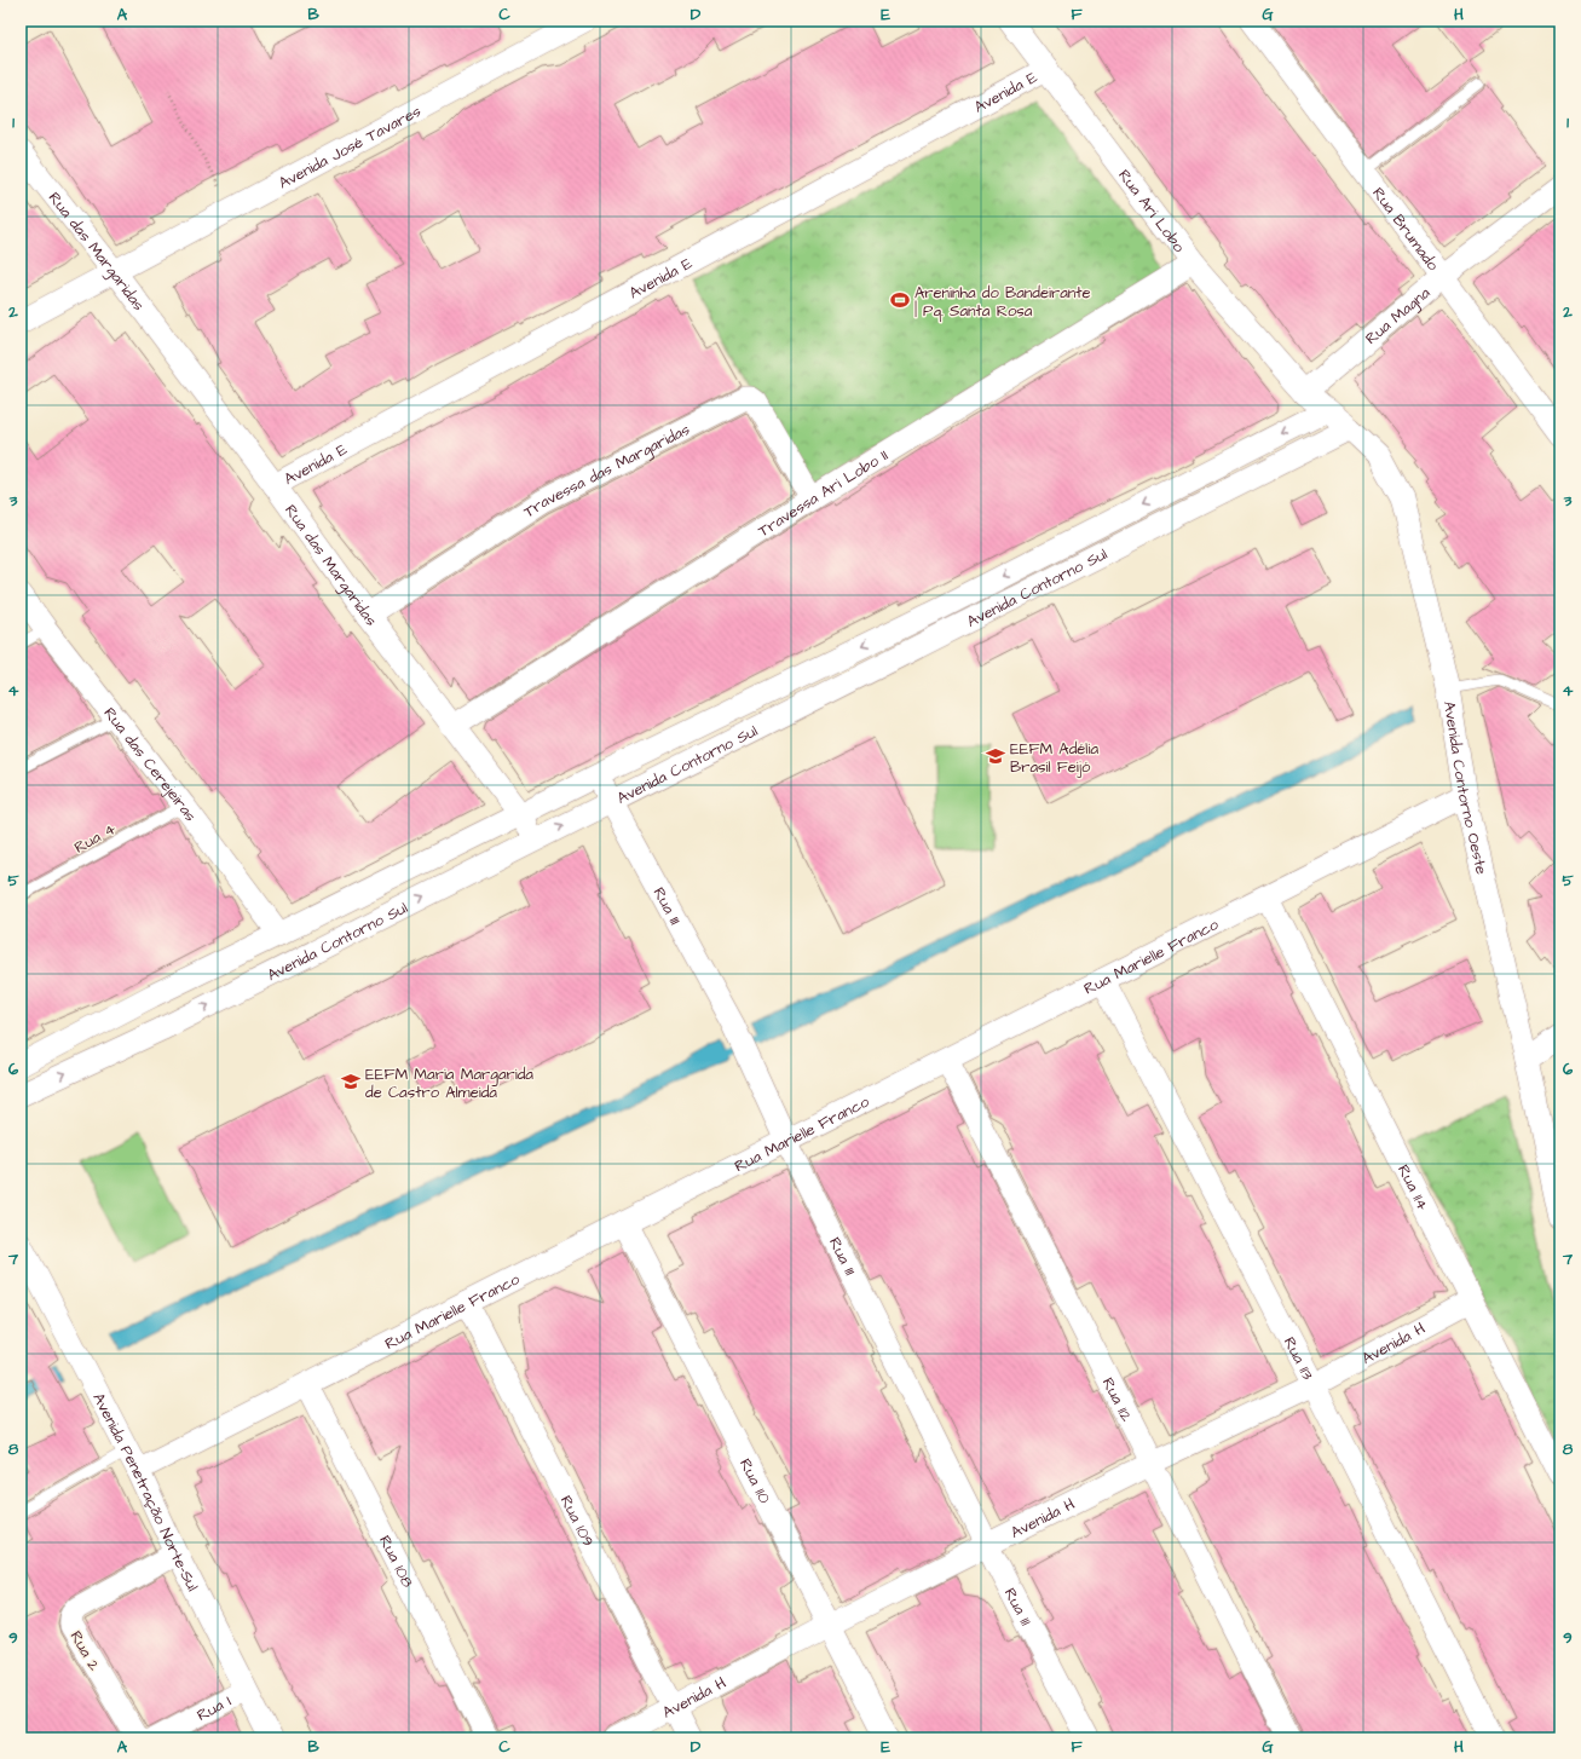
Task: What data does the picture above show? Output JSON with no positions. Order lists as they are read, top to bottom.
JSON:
{
  "streets": {
    "street": [
      "Avenida E",
      "Avenida José Tavares",
      "Rua Ari Lobo",
      "Rua Brumado",
      "Rua das Margaridas",
      "Rua Magna",
      "Travessa das Margaridas",
      "Travessa Ari Lobo II",
      "Avenida Contorno Sul",
      "Rua das Cerejeiras",
      "Avenida Contorno Oeste",
      "Rua 111",
      "Rua Marielle Franco",
      "Rua 114",
      "Avenida H",
      "Rua 113",
      "Rua 112",
      "Rua 110",
      "Avenida Penetração Norte-Sul",
      "Rua 109",
      "Rua 108",
      "Rua 2",
      "Rua I"
    ],
    "lane": ["Rua 4"]
  },
  "crossings": [
    ["Avenida E", "Rua Ari Lobo"],
    ["Avenida E", "Rua das Margaridas"],
    ["Avenida José Tavares", "Rua das Margaridas"],
    ["Rua Ari Lobo", "Rua Magna"],
    ["Rua Ari Lobo", "Travessa Ari Lobo II"],
    ["Rua Ari Lobo", "Avenida Contorno Oeste"],
    ["Rua Brumado", "Rua Magna"],
    ["Rua das Margaridas", "Travessa das Margaridas"],
    ["Rua das Margaridas", "Travessa Ari Lobo II"],
    ["Rua das Margaridas", "Avenida Contorno Sul"],
    ["Rua Magna", "Avenida Contorno Oeste"],
    ["Travessa das Margaridas", "Travessa Ari Lobo II"],
    ["Avenida Contorno Sul", "Rua das Cerejeiras"],
    ["Avenida Contorno Sul", "Avenida Contorno Oeste"],
    ["Avenida Contorno Sul", "Rua 111"],
    ["Rua das Cerejeiras", "Rua 4"],
    ["Avenida Contorno Oeste", "Rua Marielle Franco"],
    ["Rua 111", "Rua Marielle Franco"],
    ["Rua 111", "Avenida H"],
    ["Rua Marielle Franco", "Rua 114"],
    ["Rua Marielle Franco", "Rua 113"],
    ["Rua Marielle Franco", "Rua 112"],
    ["Rua Marielle Franco", "Rua 110"],
    ["Rua Marielle Franco", "Avenida Penetração Norte-Sul"],
    ["Rua Marielle Franco", "Rua 109"],
    ["Rua Marielle Franco", "Rua 108"],
    ["Rua 114", "Avenida H"],
    ["Avenida H", "Rua 113"],
    ["Avenida H", "Rua 112"],
    ["Avenida H", "Rua 110"],
    ["Avenida H", "Rua 109"],
    ["Avenida Penetração Norte-Sul", "Rua 2"],
    ["Avenida Penetração Norte-Sul", "Rua I"]
  ],
  "places": {
    "sports": ["Areninha do Bandeirante | Pq. Santa Rosa"],
    "school or university": ["EEFM Adélia Brasil Feijó", "EEFM Maria Margarida de Castro Almeida"]
  },
  "grid": {
    "columns": [
      "A",
      "B",
      "C",
      "D",
      "E",
      "F",
      "G",
      "H"
    ],
    "rows": [
      "1",
      "2",
      "3",
      "4",
      "5",
      "6",
      "7",
      "8",
      "9"
    ]
  }
}
